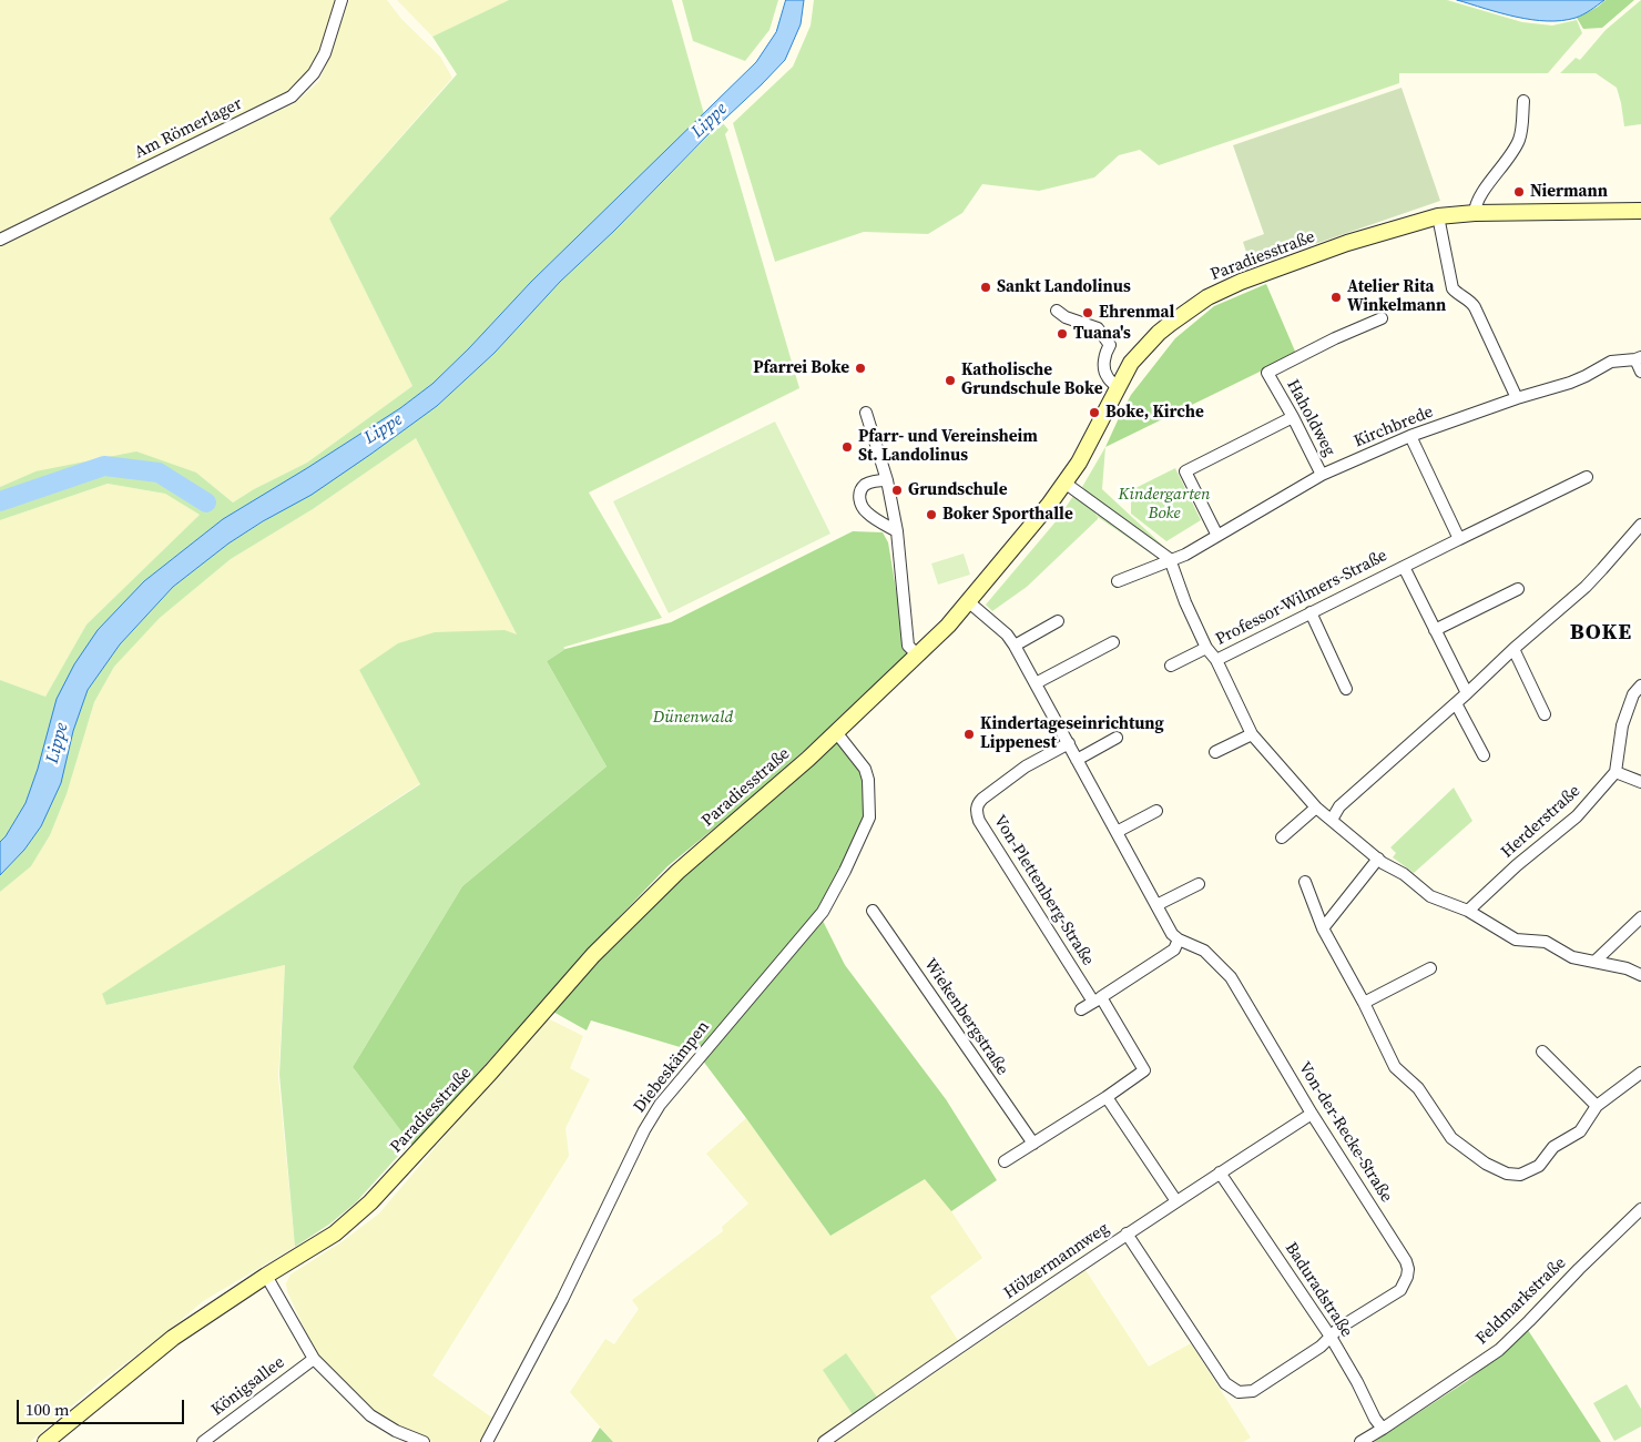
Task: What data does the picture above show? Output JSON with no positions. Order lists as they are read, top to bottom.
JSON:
{
  "streets": {
    "main road": ["Paradiesstraße"],
    "street": [
      "Am Römerlager",
      "Haholdweg",
      "Kirchbrede",
      "Professor-Wilmers-Straße",
      "Herderstraße",
      "Von-Plettenberg-Straße",
      "Wiekenbergstraße",
      "Diebeskämpen",
      "Von-der-Recke-Straße",
      "Hölzermannweg",
      "Baduradstraße",
      "Feldmarkstraße",
      "Königsallee"
    ]
  },
  "crossings": [
    ["Paradiesstraße", "Diebeskämpen"],
    ["Haholdweg", "Kirchbrede"],
    ["Von-der-Recke-Straße", "Hölzermannweg"],
    ["Von-der-Recke-Straße", "Baduradstraße"],
    ["Hölzermannweg", "Baduradstraße"],
    ["Baduradstraße", "Feldmarkstraße"]
  ],
  "districts": ["BOKE"],
  "water": ["Lippe"],
  "parks": ["Kindergarten Boke", "Dünenwald"],
  "places": [
    "Niermann",
    "Sankt Landolinus",
    "Atelier Rita Winkelmann",
    "Ehrenmal",
    "Tuana's",
    "Pfarrei Boke",
    "Katholische Grundschule Boke",
    "Boke, Kirche",
    "Pfarr- und Vereinsheim St. Landolinus",
    "Grundschule",
    "Boker Sporthalle",
    "Kindertageseinrichtung Lippenest"
  ],
  "scale_bar": "100 m"
}
